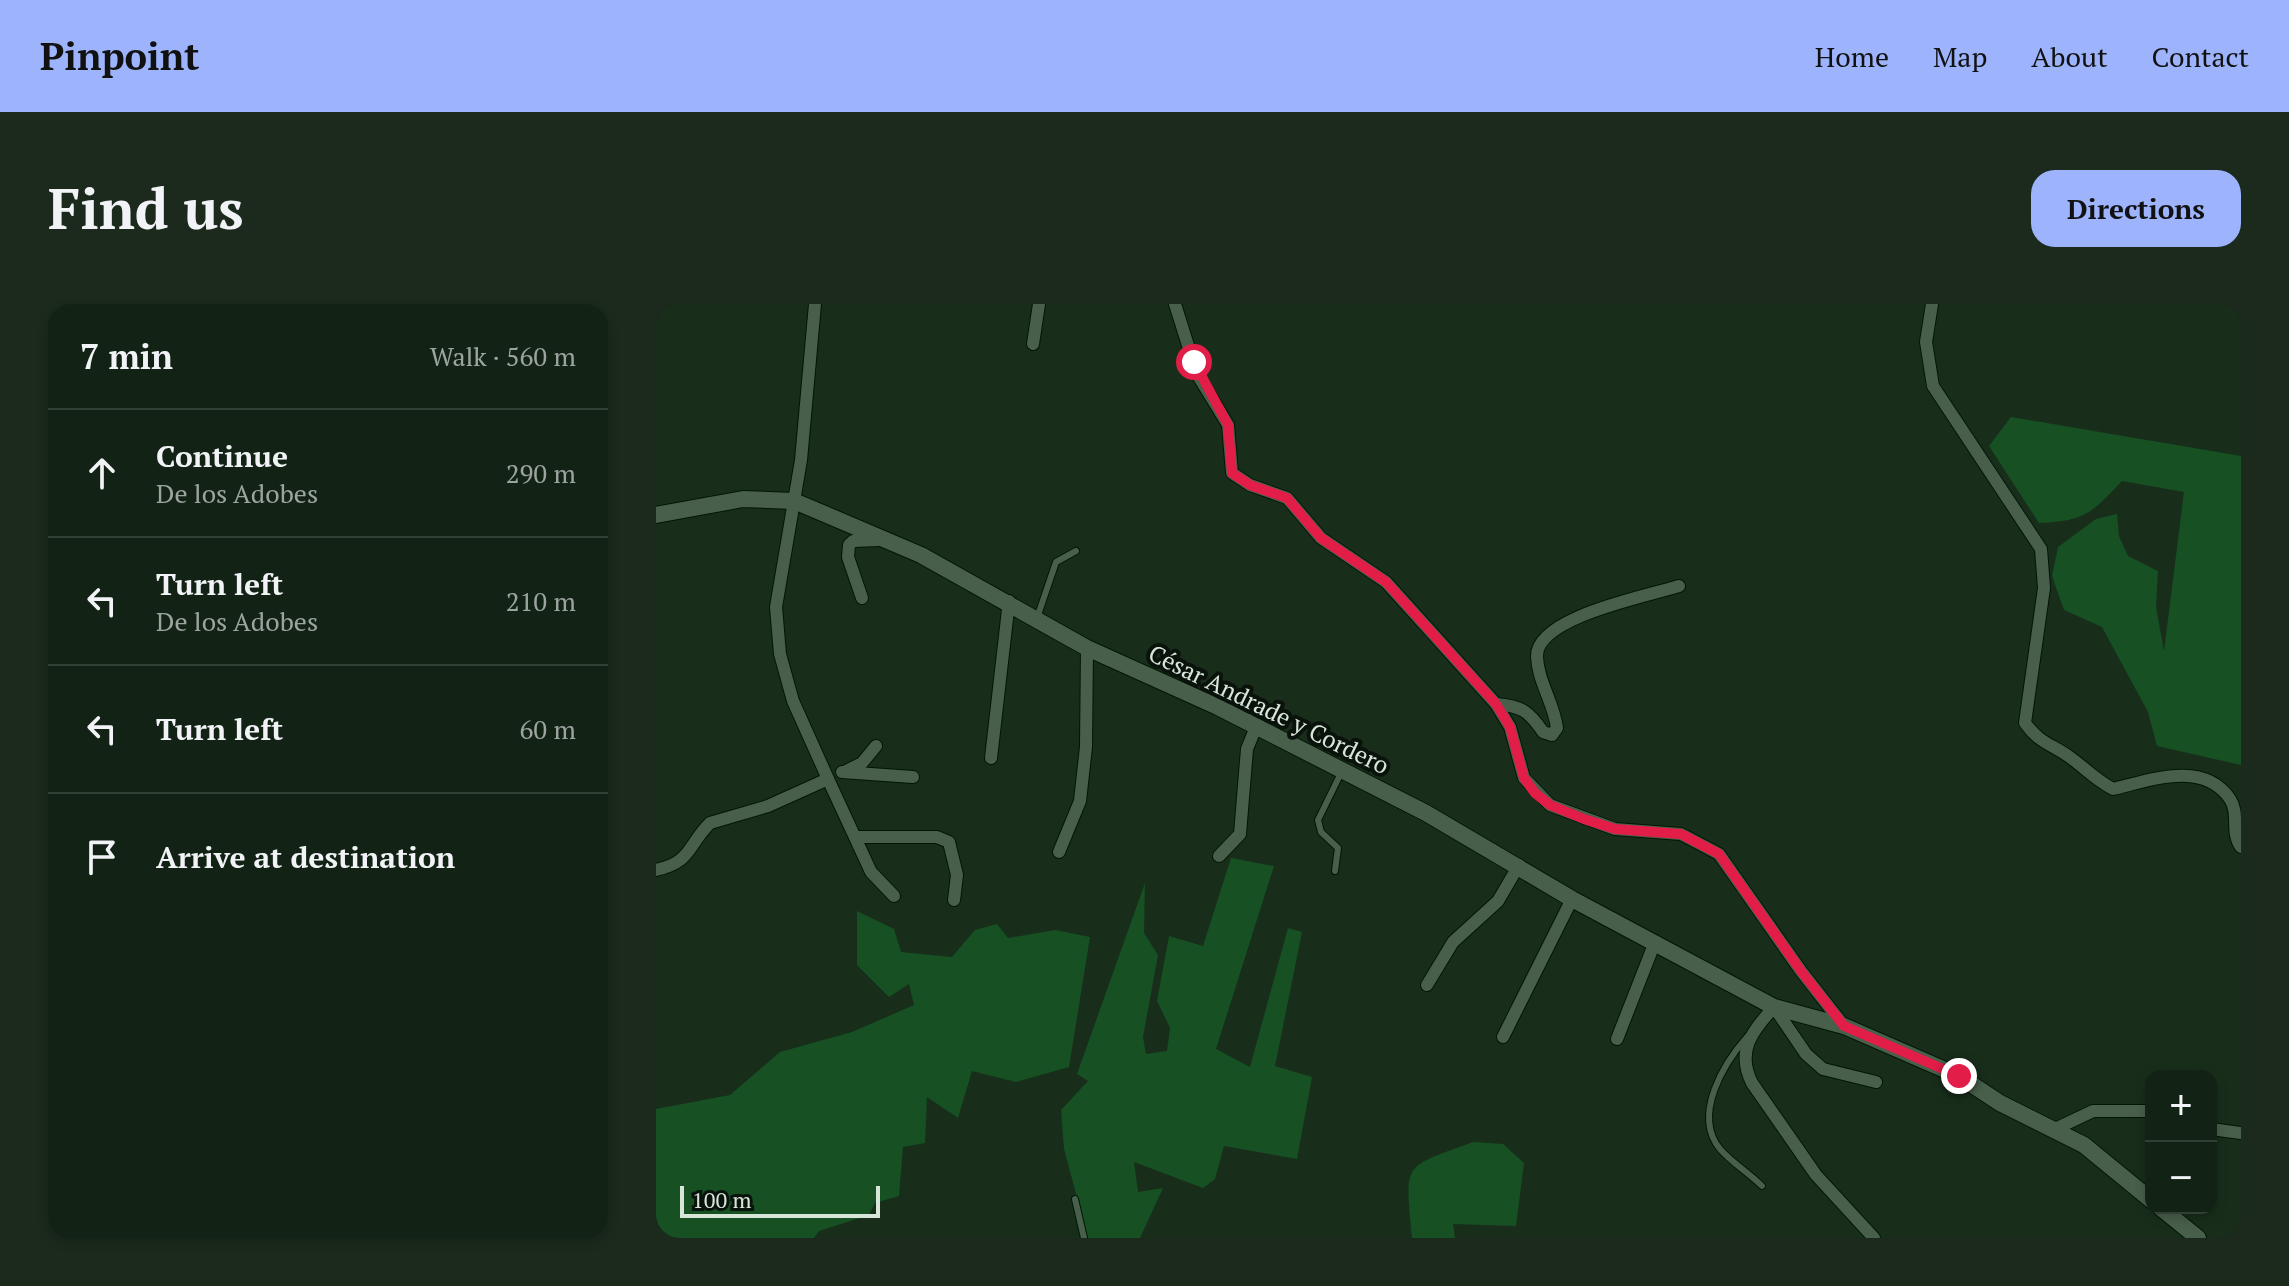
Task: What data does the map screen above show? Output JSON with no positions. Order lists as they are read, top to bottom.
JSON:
{
  "streets": {
    "street": ["César Andrade y Cordero"]
  },
  "scale_bar": "100 m",
  "page": {
    "header": "Pinpoint",
    "nav": [
      "Home",
      "Map",
      "About",
      "Contact"
    ],
    "buttons": "Directions",
    "title": "Find us",
    "heading": ["7 min", "Walk · 560 m"],
    "list": [
      ["Continue", "De los Adobes", "290 m"],
      ["Turn left", "De los Adobes", "210 m"],
      ["Turn left", "60 m"],
      "Arrive at destination"
    ],
    "map_buttons": ["+", "−"],
    "scale": "100 m"
  }
}
